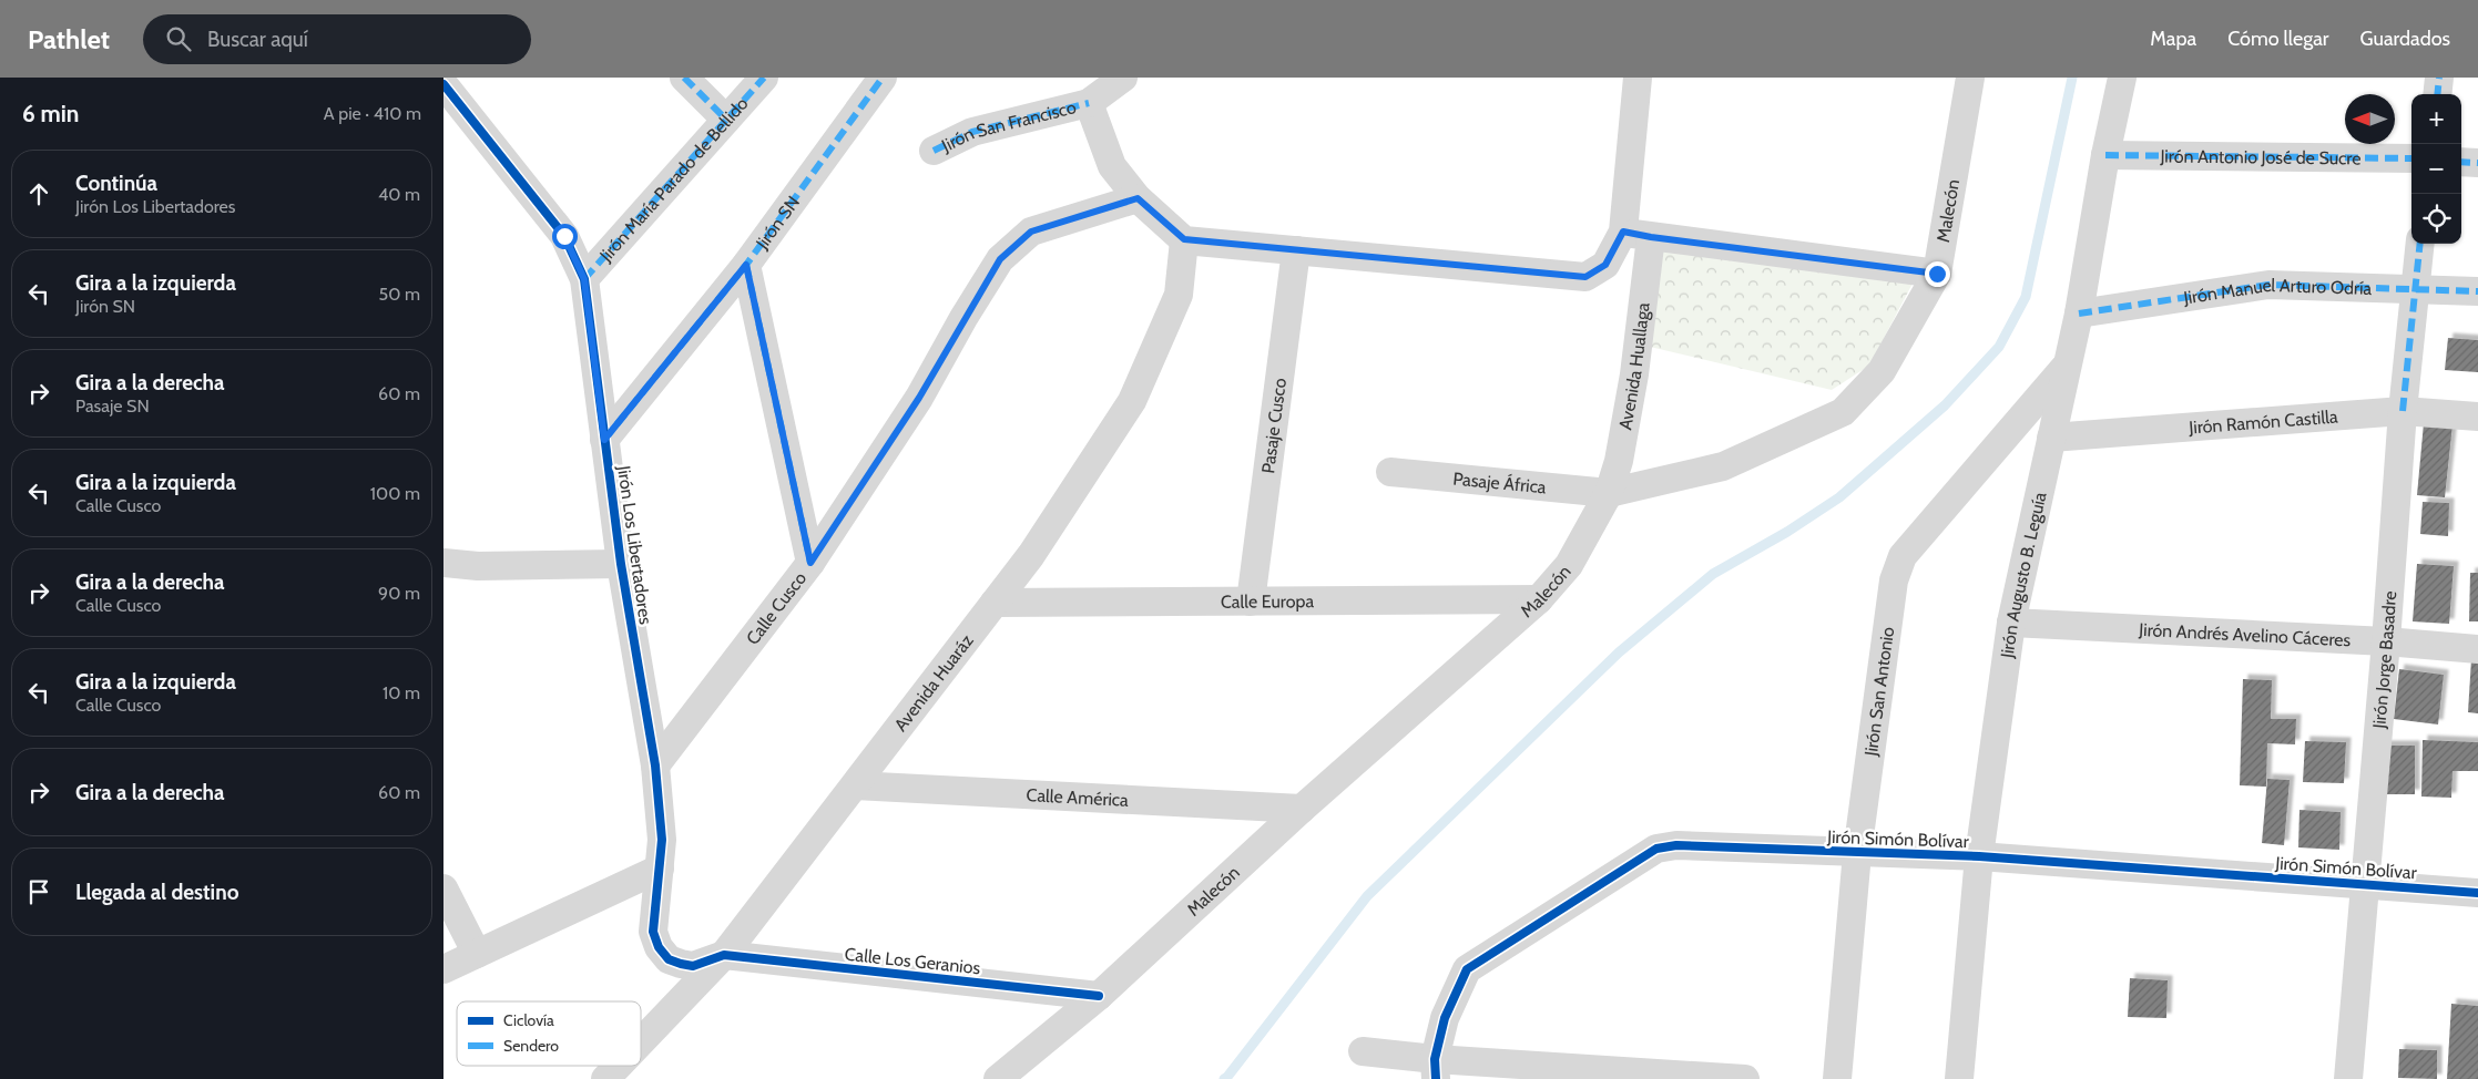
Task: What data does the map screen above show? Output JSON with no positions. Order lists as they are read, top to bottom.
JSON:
{
  "streets": {
    "street": [
      "Jirón San Francisco",
      "Jirón Antonio José de Sucre",
      "Jirón María Parado de Bellido",
      "Malecón",
      "Jirón SN",
      "Jirón Manuel Arturo Odría",
      "Avenida Huallaga",
      "Jirón Ramón Castilla",
      "Pasaje Cusco",
      "Pasaje África",
      "Jirón Los Libertadores",
      "Jirón Augusto B. Leguía",
      "Calle Europa",
      "Calle Cusco",
      "Jirón Andrés Avelino Cáceres",
      "Jirón Jorge Basadre",
      "Avenida Huaráz",
      "Jirón San Antonio",
      "Calle América",
      "Jirón Simón Bolívar",
      "Calle Los Geranios"
    ]
  },
  "crossings": [
    ["Jirón San Francisco", "Calle Cusco"],
    ["Jirón Antonio José de Sucre", "Jirón Augusto B. Leguía"],
    ["Jirón María Parado de Bellido", "Jirón Los Libertadores"],
    ["Malecón", "Avenida Huallaga"],
    ["Malecón", "Pasaje África"],
    ["Malecón", "Calle Europa"],
    ["Malecón", "Calle América"],
    ["Malecón", "Calle Los Geranios"],
    ["Jirón SN", "Jirón Los Libertadores"],
    ["Jirón Manuel Arturo Odría", "Jirón Augusto B. Leguía"],
    ["Jirón Manuel Arturo Odría", "Jirón Jorge Basadre"],
    ["Avenida Huallaga", "Pasaje África"],
    ["Jirón Ramón Castilla", "Jirón Augusto B. Leguía"],
    ["Jirón Ramón Castilla", "Jirón Jorge Basadre"],
    ["Pasaje Cusco", "Calle Europa"],
    ["Jirón Los Libertadores", "Calle Cusco"],
    ["Jirón Los Libertadores", "Avenida Huaráz"],
    ["Jirón Los Libertadores", "Calle Los Geranios"],
    ["Jirón Augusto B. Leguía", "Jirón Andrés Avelino Cáceres"],
    ["Jirón Augusto B. Leguía", "Jirón San Antonio"],
    ["Jirón Augusto B. Leguía", "Jirón Simón Bolívar"],
    ["Calle Europa", "Avenida Huaráz"],
    ["Jirón Andrés Avelino Cáceres", "Jirón Jorge Basadre"],
    ["Jirón Jorge Basadre", "Jirón Simón Bolívar"],
    ["Avenida Huaráz", "Calle América"],
    ["Avenida Huaráz", "Calle Los Geranios"],
    ["Jirón San Antonio", "Jirón Simón Bolívar"]
  ],
  "legend": ["Ciclovía", "Sendero"],
  "north": "left",
  "page": {
    "header": "Pathlet",
    "search": "Buscar aquí",
    "nav": ["Mapa", "Cómo llegar", "Guardados"],
    "heading": ["6 min", "A pie · 410 m"],
    "map_buttons": ["+", "−"],
    "list": [
      ["Continúa", "Jirón Los Libertadores", "40 m"],
      ["Gira a la izquierda", "Jirón SN", "50 m"],
      ["Gira a la derecha", "Pasaje SN", "60 m"],
      ["Gira a la izquierda", "Calle Cusco", "100 m"],
      ["Gira a la derecha", "Calle Cusco", "90 m"],
      ["Gira a la izquierda", "Calle Cusco", "10 m"],
      ["Gira a la derecha", "60 m"],
      "Llegada al destino"
    ]
  }
}
